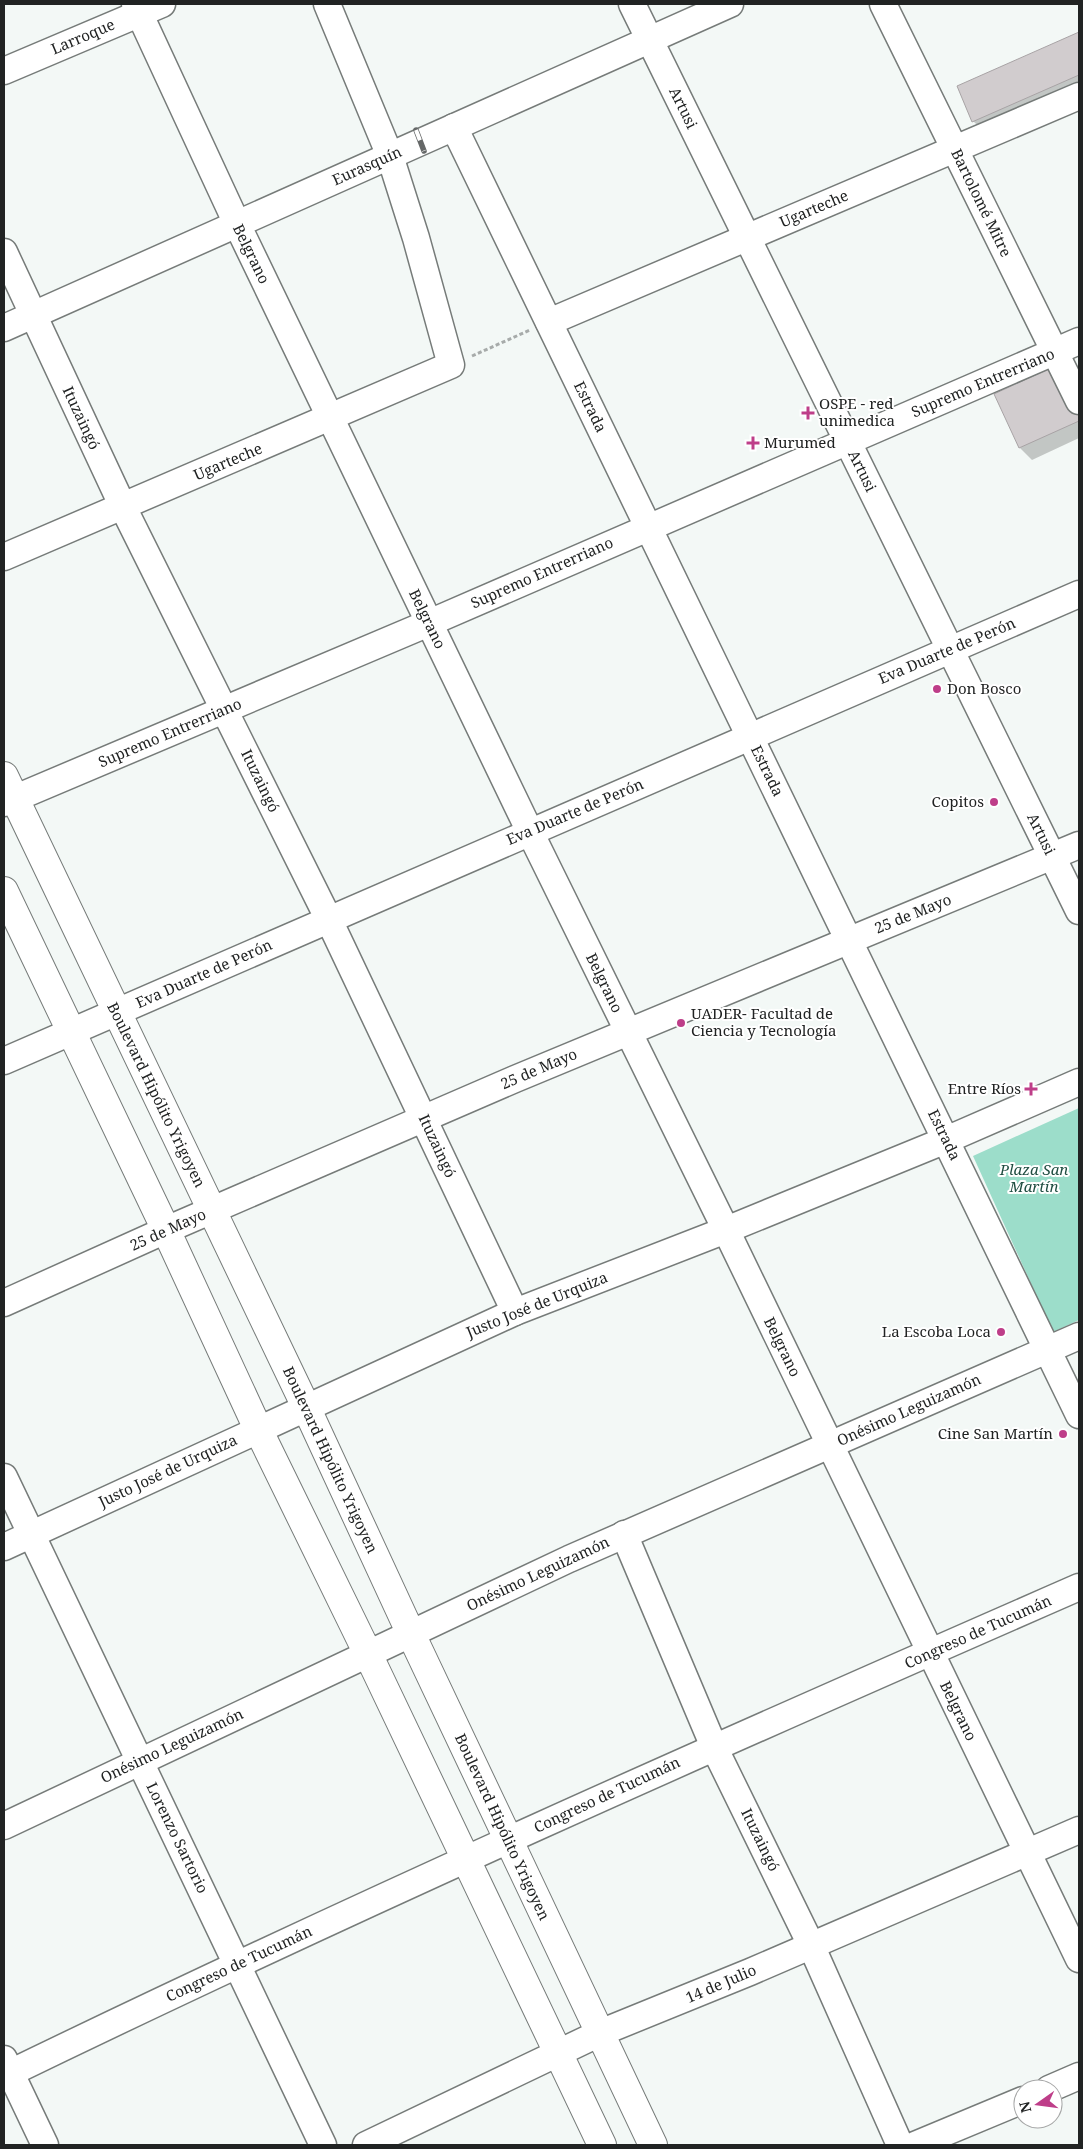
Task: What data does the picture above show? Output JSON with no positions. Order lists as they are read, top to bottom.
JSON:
{
  "streets": {
    "main road": ["Boulevard Hipólito Yrigoyen"],
    "street": [
      "Larroque",
      "Artusi",
      "Eurasquín",
      "Bartolomé Mitre",
      "Ugarteche",
      "Belgrano",
      "Supremo Entrerriano",
      "Estrada",
      "Ituzaingó",
      "Eva Duarte de Perón",
      "25 de Mayo",
      "Justo José de Urquiza",
      "Onésimo Leguizamón",
      "Congreso de Tucumán",
      "Lorenzo Sartorio",
      "14 de Julio"
    ]
  },
  "crossings": [
    ["Larroque", "Belgrano"],
    ["Artusi", "Eurasquín"],
    ["Artusi", "Ugarteche"],
    ["Artusi", "Supremo Entrerriano"],
    ["Artusi", "Eva Duarte de Perón"],
    ["Artusi", "25 de Mayo"],
    ["Eurasquín", "Belgrano"],
    ["Eurasquín", "Estrada"],
    ["Eurasquín", "Ituzaingó"],
    ["Bartolomé Mitre", "Ugarteche"],
    ["Bartolomé Mitre", "Supremo Entrerriano"],
    ["Ugarteche", "Belgrano"],
    ["Ugarteche", "Estrada"],
    ["Ugarteche", "Ituzaingó"],
    ["Belgrano", "Supremo Entrerriano"],
    ["Belgrano", "Eva Duarte de Perón"],
    ["Belgrano", "25 de Mayo"],
    ["Belgrano", "Justo José de Urquiza"],
    ["Belgrano", "Onésimo Leguizamón"],
    ["Belgrano", "Congreso de Tucumán"],
    ["Belgrano", "14 de Julio"],
    ["Supremo Entrerriano", "Estrada"],
    ["Supremo Entrerriano", "Ituzaingó"],
    ["Supremo Entrerriano", "Boulevard Hipólito Yrigoyen"],
    ["Estrada", "Eva Duarte de Perón"],
    ["Estrada", "25 de Mayo"],
    ["Estrada", "Justo José de Urquiza"],
    ["Estrada", "Onésimo Leguizamón"],
    ["Ituzaingó", "Eva Duarte de Perón"],
    ["Ituzaingó", "25 de Mayo"],
    ["Ituzaingó", "Justo José de Urquiza"],
    ["Ituzaingó", "Onésimo Leguizamón"],
    ["Ituzaingó", "Congreso de Tucumán"],
    ["Ituzaingó", "14 de Julio"],
    ["Eva Duarte de Perón", "Boulevard Hipólito Yrigoyen"],
    ["25 de Mayo", "Boulevard Hipólito Yrigoyen"],
    ["Boulevard Hipólito Yrigoyen", "Justo José de Urquiza"],
    ["Boulevard Hipólito Yrigoyen", "Onésimo Leguizamón"],
    ["Boulevard Hipólito Yrigoyen", "Congreso de Tucumán"],
    ["Boulevard Hipólito Yrigoyen", "14 de Julio"],
    ["Justo José de Urquiza", "Lorenzo Sartorio"],
    ["Onésimo Leguizamón", "Lorenzo Sartorio"],
    ["Congreso de Tucumán", "Lorenzo Sartorio"]
  ],
  "parks": ["Plaza San Martín"],
  "places": {
    "health": ["OSPE - red unimedica", "Murumed", "Entre Ríos"],
    "other": [
      "Don Bosco",
      "Copitos",
      "UADER- Facultad de Ciencia y Tecnología",
      "La Escoba Loca",
      "Cine San Martín"
    ]
  },
  "north": "left"
}
